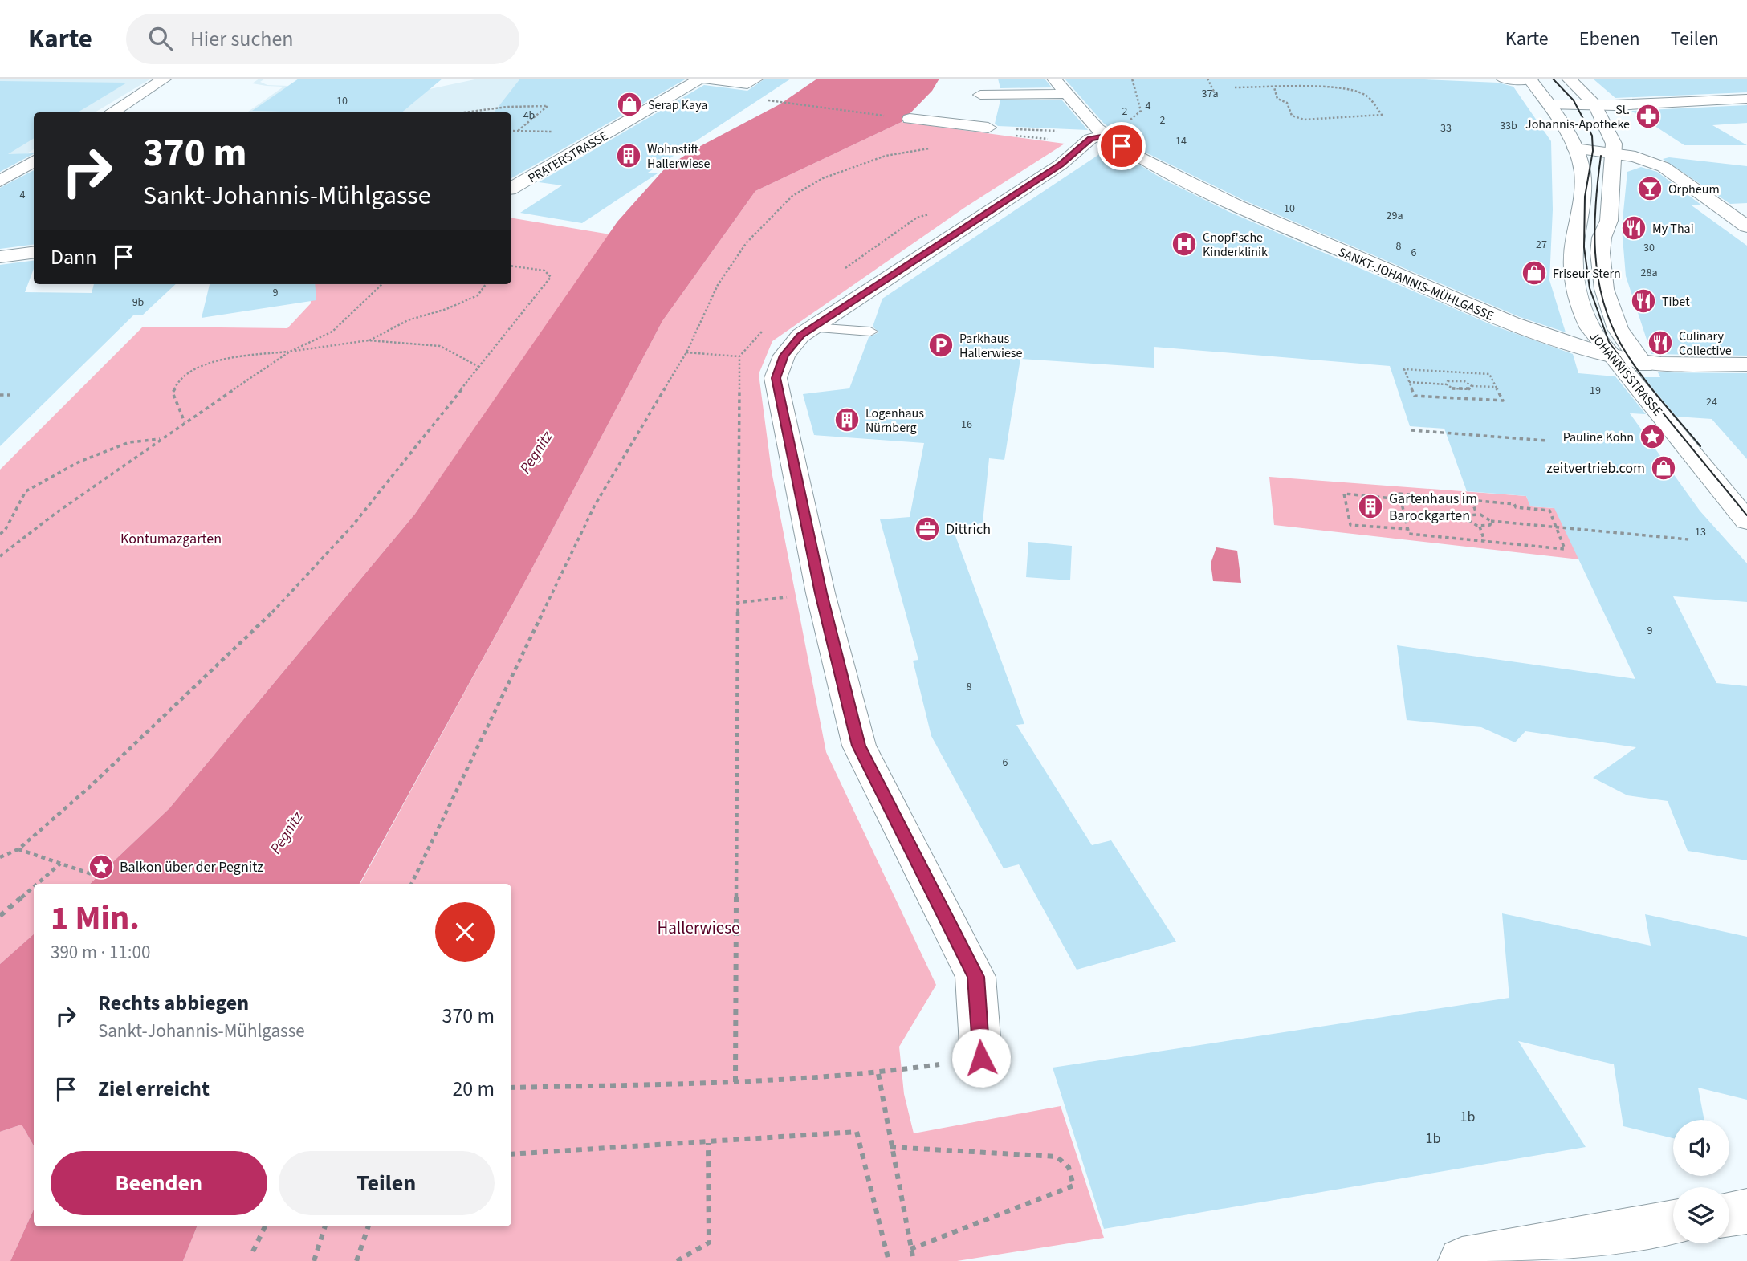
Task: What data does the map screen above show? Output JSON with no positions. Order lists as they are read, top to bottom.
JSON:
{
  "streets": {
    "street": ["PRATERSTRASSE", "SANKT-JOHANNIS-MÜHLGASSE", "JOHANNISSTRASSE"]
  },
  "crossings": [
    ["SANKT-JOHANNIS-MÜHLGASSE", "JOHANNISSTRASSE"]
  ],
  "water": ["Pegnitz"],
  "parks": ["Kontumazgarten", "Hallerwiese"],
  "places": {
    "shop": ["Serap Kaya", "Friseur Stern", "zeitvertrieb.com"],
    "pharmacy": ["St. Johannis-Apotheke"],
    "building": ["Wohnstift Hallerwiese", "Logenhaus Nürnberg", "Gartenhaus im Barockgarten"],
    "bar": ["Orpheum"],
    "restaurant": ["My Thai", "Tibet", "Culinary Collective"],
    "hospital": ["Cnopf'sche Kinderklinik"],
    "parking": ["Parkhaus Hallerwiese"],
    "place": ["Pauline Kohn", "Balkon über der Pegnitz"],
    "office": ["Dittrich"]
  },
  "house_numbers": [
    "37a",
    "10",
    "4",
    "2",
    "4b",
    "2",
    "33b",
    "33",
    "14",
    "4",
    "10",
    "29a",
    "27",
    "8",
    "30",
    "6",
    "28a",
    "9",
    "9b",
    "19",
    "24",
    "16",
    "13",
    "9",
    "8",
    "6",
    "1b",
    "1b"
  ],
  "page": {
    "header": "Karte",
    "search": "Hier suchen",
    "nav": ["Karte", "Ebenen", "Teilen"],
    "turn": ["370 m", "Sankt-Johannis-Mühlgasse"],
    "then": "Dann",
    "heading": ["1 Min.", "390 m · 11:00"],
    "list": [
      {
        "name": "Rechts abbiegen",
        "note": "Sankt-Johannis-Mühlgasse",
        "value": "370 m"
      },
      {
        "name": "Ziel erreicht",
        "value": "20 m"
      }
    ],
    "buttons": ["Beenden", "Teilen"]
  }
}
